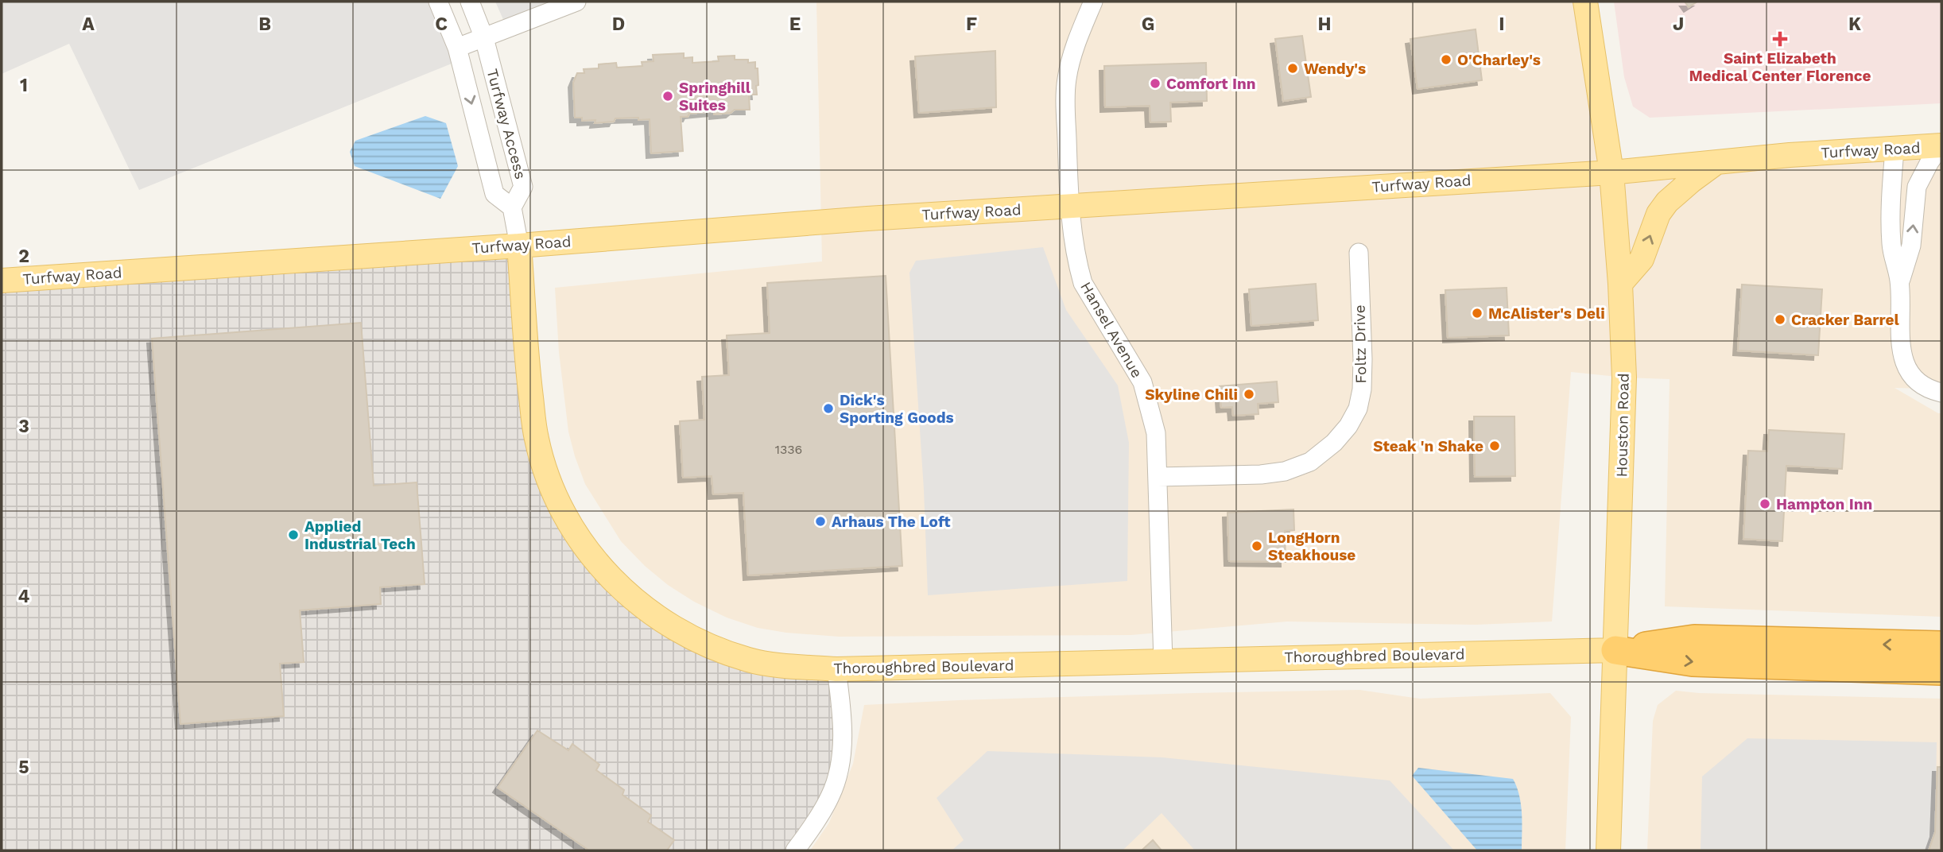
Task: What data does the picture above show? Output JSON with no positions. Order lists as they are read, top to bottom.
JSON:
{
  "streets": {
    "main road": ["Turfway Road", "Houston Road", "Thoroughbred Boulevard"],
    "street": ["Turfway Access", "Hansel Avenue", "Foltz Drive"]
  },
  "crossings": [
    ["Turfway Road", "Hansel Avenue"],
    ["Turfway Road", "Houston Road"],
    ["Turfway Road", "Thoroughbred Boulevard"],
    ["Hansel Avenue", "Foltz Drive"],
    ["Hansel Avenue", "Thoroughbred Boulevard"],
    ["Houston Road", "Thoroughbred Boulevard"]
  ],
  "places": {
    "health": ["Saint Elizabeth Medical Center Florence"],
    "other": [
      "O'Charley's",
      "Wendy's",
      "Comfort Inn",
      "Springhill Suites",
      "McAlister's Deli",
      "Cracker Barrel",
      "Skyline Chili",
      "Dick's Sporting Goods",
      "Steak 'n Shake",
      "Hampton Inn",
      "Arhaus The Loft",
      "Applied Industrial Tech",
      "LongHorn Steakhouse"
    ]
  },
  "house_numbers": ["1336"],
  "grid": {
    "columns": [
      "A",
      "B",
      "C",
      "D",
      "E",
      "F",
      "G",
      "H",
      "I",
      "J",
      "K"
    ],
    "rows": [
      "1",
      "2",
      "3",
      "4",
      "5"
    ]
  }
}
